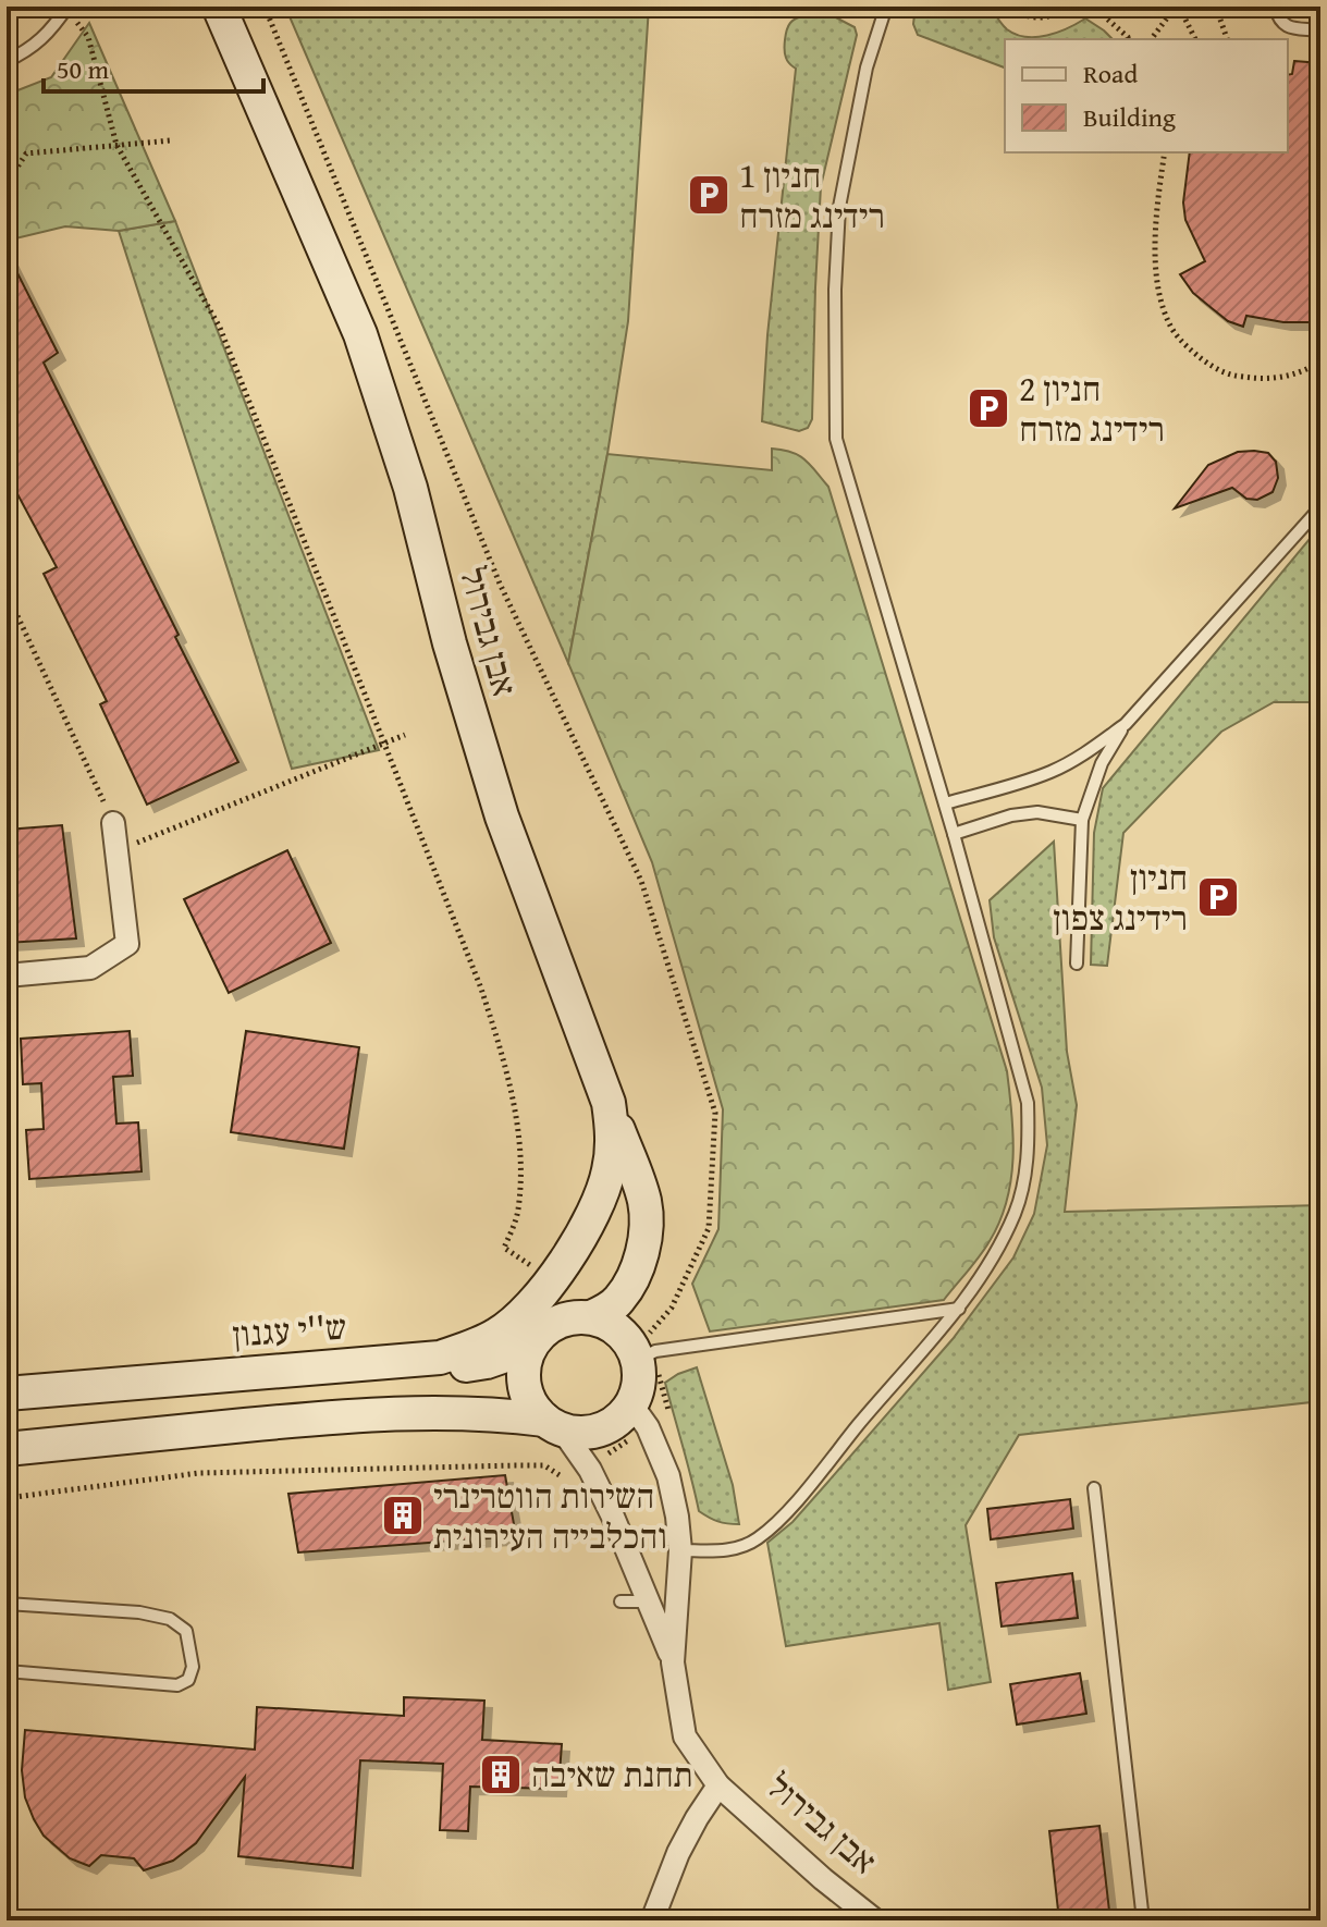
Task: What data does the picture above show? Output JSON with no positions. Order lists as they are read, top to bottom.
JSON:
{
  "streets": {
    "main road": ["אבן גבירול", "ש''י עגנון"]
  },
  "crossings": [
    ["אבן גבירול", "ש''י עגנון"]
  ],
  "places": {
    "parking": ["1 חניון רידינג מזרח", "2 חניון רידינג מזרח", "חניון רידינג צפון"],
    "building": ["השירות הווטרינרי והכלבייה העירונית", "תחנת שאיבה"]
  },
  "legend": ["Road", "Building"],
  "scale_bar": "50 m"
}
